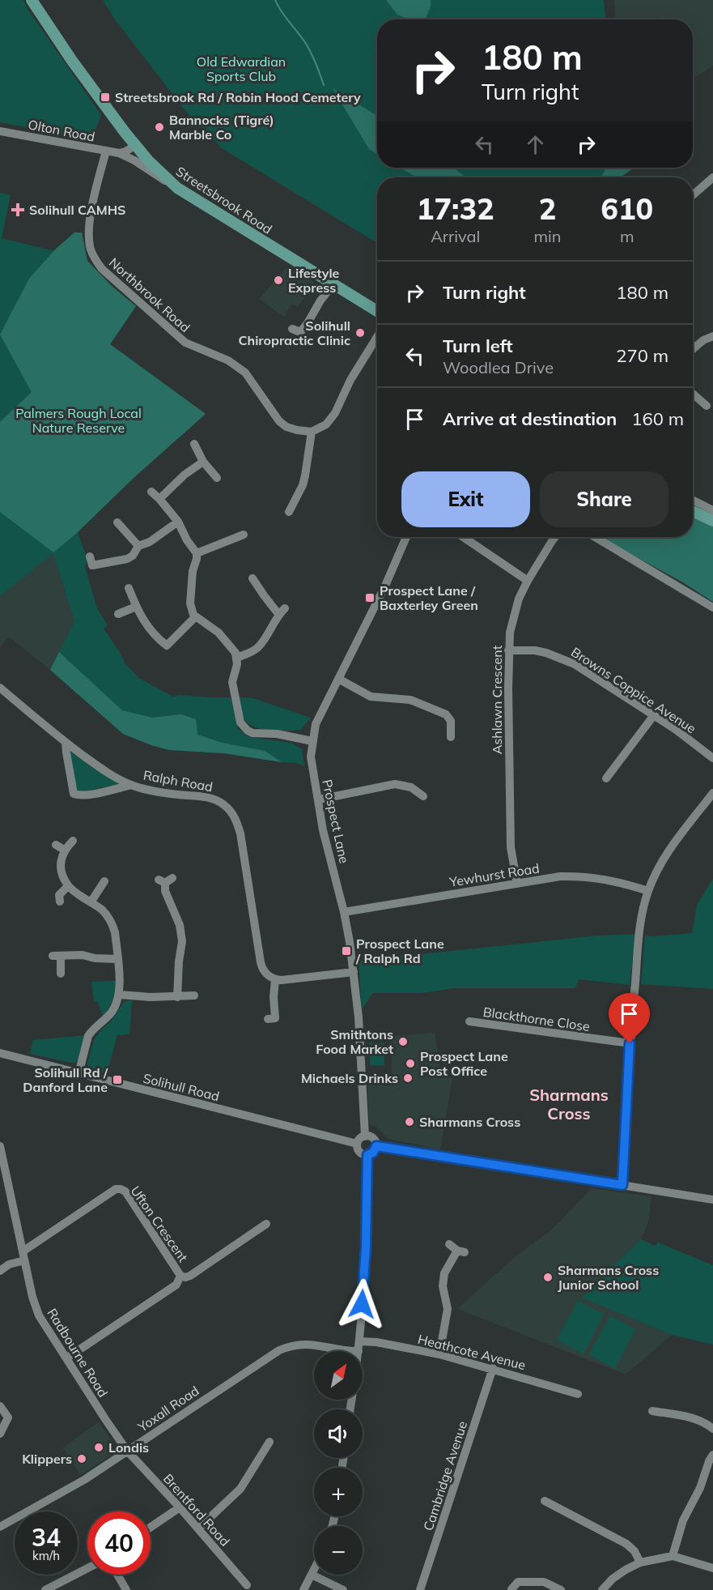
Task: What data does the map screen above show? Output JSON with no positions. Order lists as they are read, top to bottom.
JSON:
{
  "streets": {
    "main road": ["Streetsbrook Road"],
    "street": [
      "Olton Road",
      "Northbrook Road",
      "Browns Coppice Avenue",
      "Ashlawn Crescent",
      "Ralph Road",
      "Prospect Lane",
      "Yewhurst Road",
      "Blackthorne Close",
      "Solihull Road",
      "Ufton Crescent",
      "Heathcote Avenue",
      "Radbourne Road",
      "Yoxall Road",
      "Cambridge Avenue",
      "Brentford Road"
    ]
  },
  "crossings": [
    ["Olton Road", "Streetsbrook Road"],
    ["Olton Road", "Northbrook Road"],
    ["Browns Coppice Avenue", "Ashlawn Crescent"],
    ["Ashlawn Crescent", "Yewhurst Road"],
    ["Prospect Lane", "Yewhurst Road"],
    ["Prospect Lane", "Solihull Road"],
    ["Ufton Crescent", "Radbourne Road"],
    ["Heathcote Avenue", "Cambridge Avenue"],
    ["Radbourne Road", "Yoxall Road"],
    ["Radbourne Road", "Brentford Road"],
    ["Yoxall Road", "Brentford Road"]
  ],
  "districts": ["Sharmans Cross"],
  "parks": ["Old Edwardian Sports Club", "Palmers Rough Local Nature Reserve"],
  "places": {
    "transit": [
      "Streetsbrook Rd / Robin Hood Cemetery",
      "Prospect Lane / Baxterley Green",
      "Prospect Lane / Ralph Rd",
      "Solihull Rd / Danford Lane"
    ],
    "other": [
      "Bannocks (Tigré) Marble Co",
      "Lifestyle Express",
      "Solihull Chiropractic Clinic",
      "Smithtons Food Market",
      "Prospect Lane Post Office",
      "Michaels Drinks",
      "Sharmans Cross",
      "Sharmans Cross Junior School",
      "Londis",
      "Klippers"
    ],
    "health": ["Solihull CAMHS"]
  },
  "north": "top right",
  "page": {
    "turn": ["180 m", "Turn right"],
    "eta": [
      "17:32",
      "Arrival",
      "2",
      "min",
      "610",
      "m"
    ],
    "list": [
      {
        "name": "Turn right",
        "value": "180 m"
      },
      {
        "name": "Turn left",
        "note": "Woodlea Drive",
        "value": "270 m"
      },
      {
        "name": "Arrive at destination",
        "value": "160 m"
      }
    ],
    "buttons": ["Exit", "Share"],
    "map_buttons": ["+", "−"],
    "speed": "34 km/h",
    "limit": "40"
  }
}
